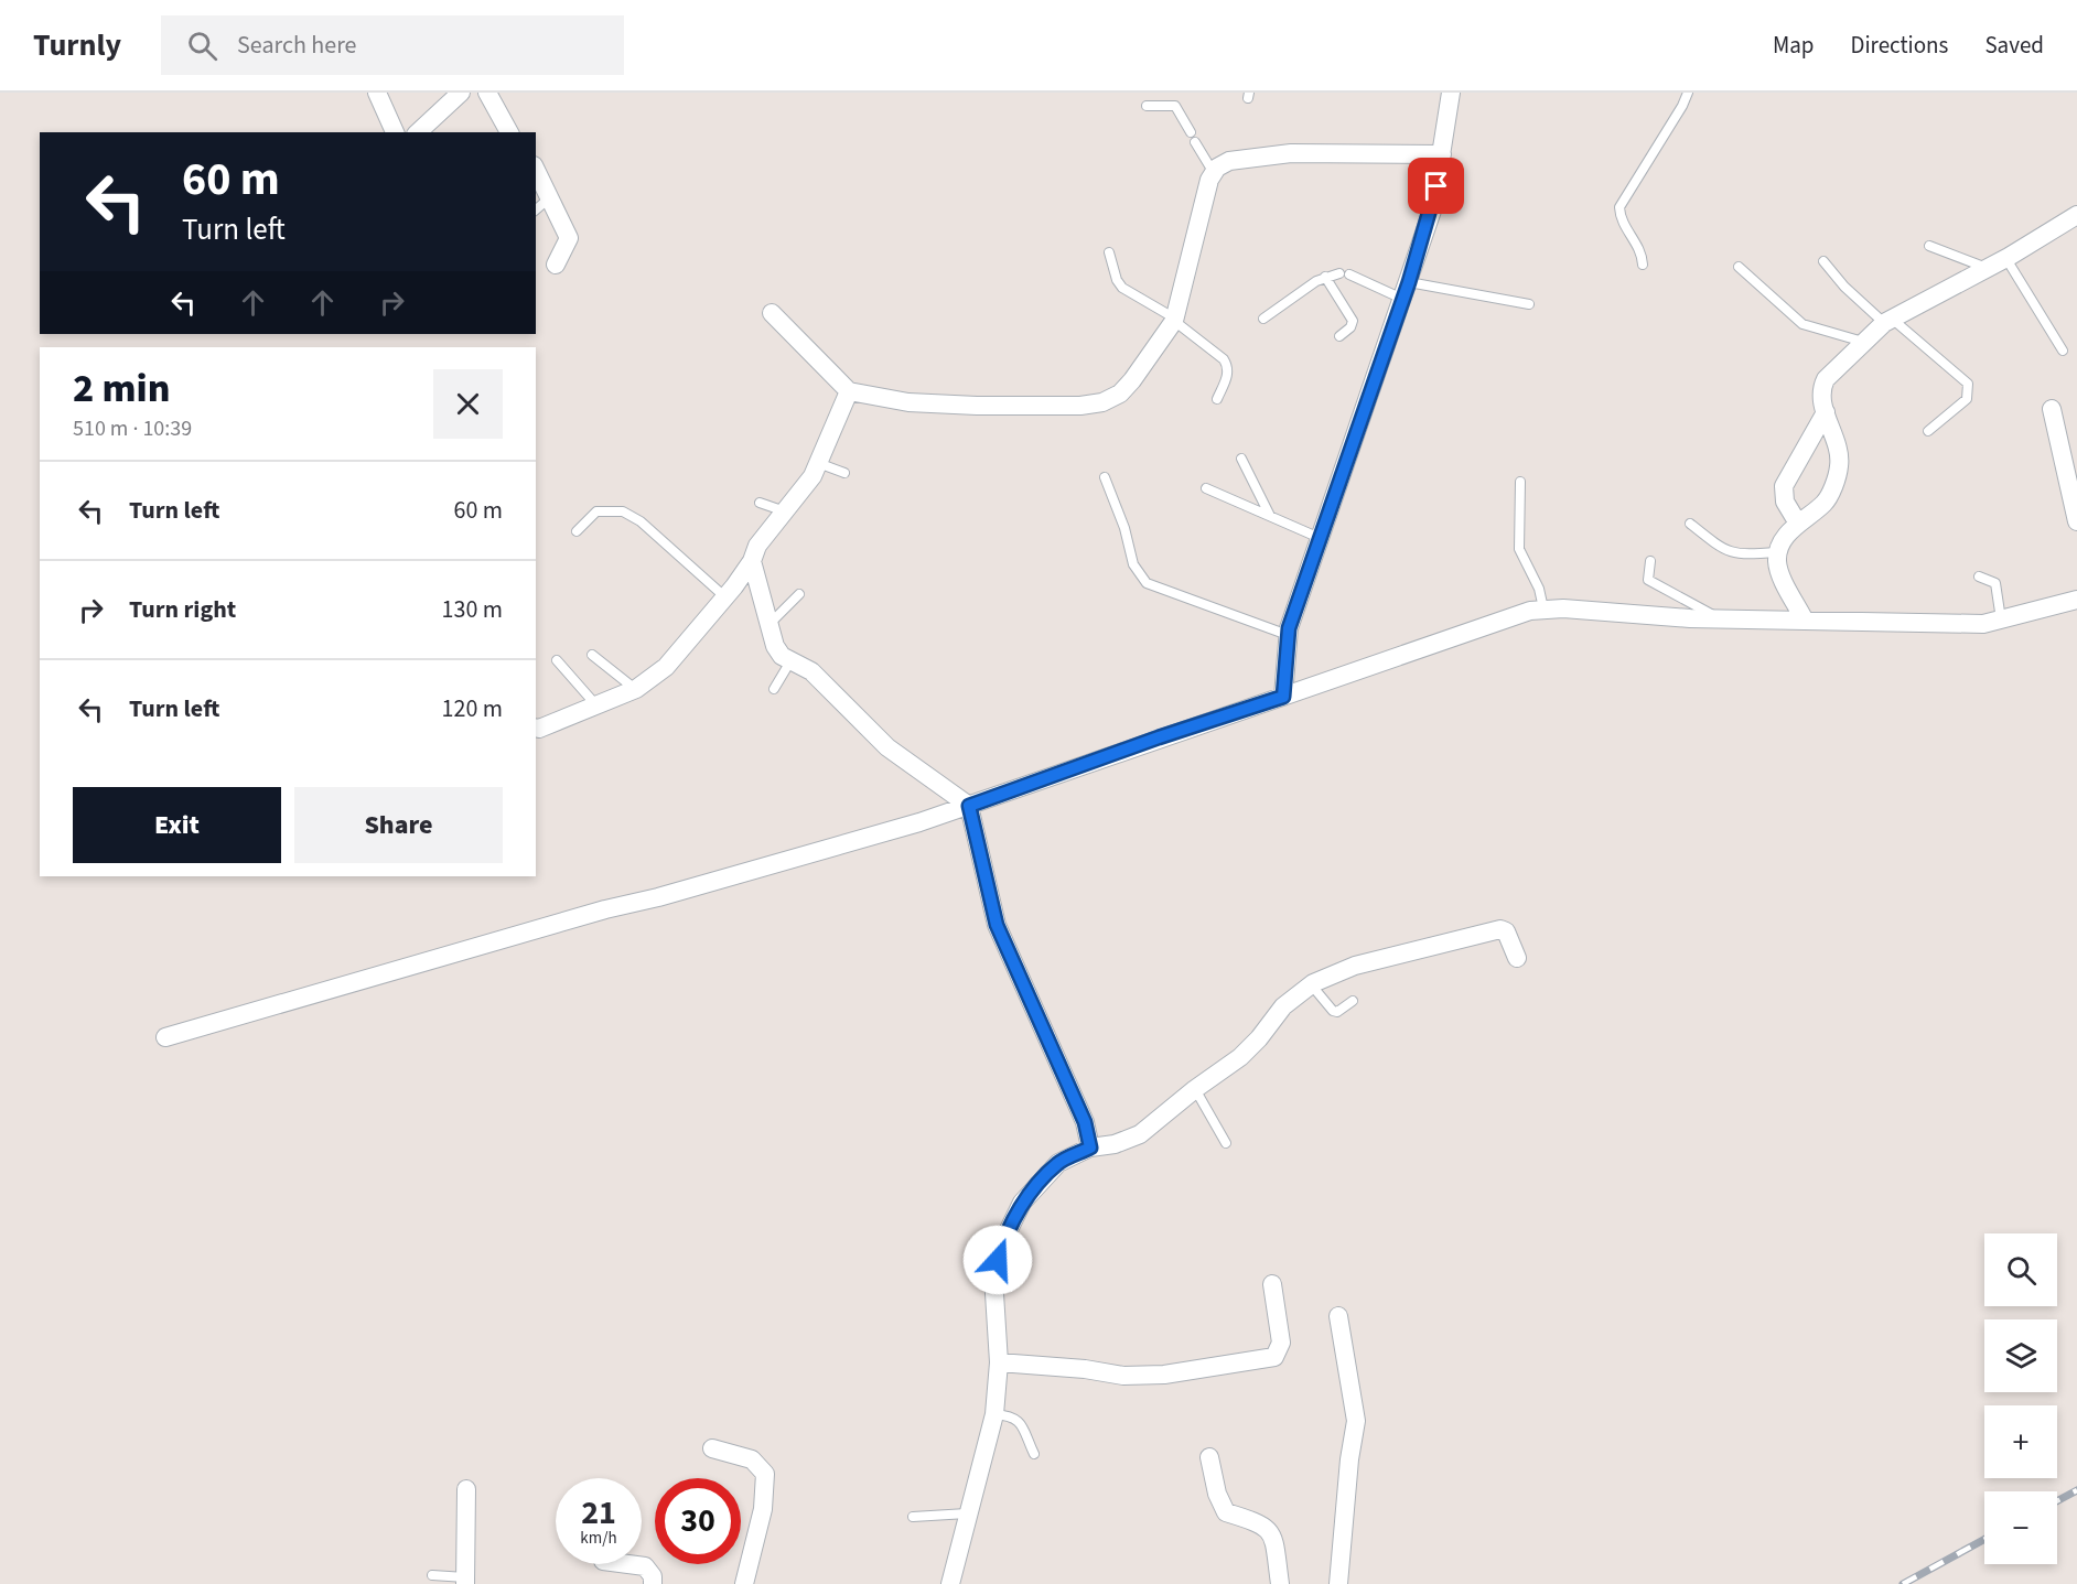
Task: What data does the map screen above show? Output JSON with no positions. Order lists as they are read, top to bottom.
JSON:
{
  "page": {
    "header": "Turnly",
    "search": "Search here",
    "nav": ["Map", "Directions", "Saved"],
    "turn": ["60 m", "Turn left"],
    "heading": ["2 min", "510 m · 10:39"],
    "list": [
      {
        "name": "Turn left",
        "value": "60 m"
      },
      {
        "name": "Turn right",
        "value": "130 m"
      },
      {
        "name": "Turn left",
        "value": "120 m"
      }
    ],
    "buttons": ["Exit", "Share"],
    "map_buttons": ["+", "−"],
    "speed": "21 km/h",
    "limit": "30"
  }
}
